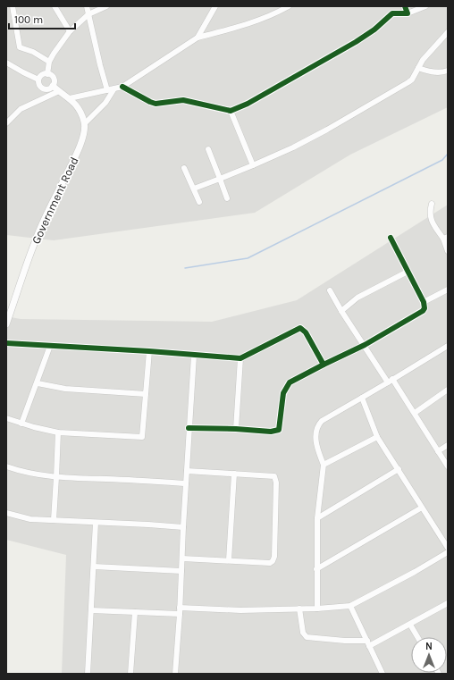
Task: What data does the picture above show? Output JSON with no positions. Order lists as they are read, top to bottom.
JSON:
{
  "streets": {
    "street": ["Government Road"]
  },
  "scale_bar": "100 m",
  "north": "top"
}
